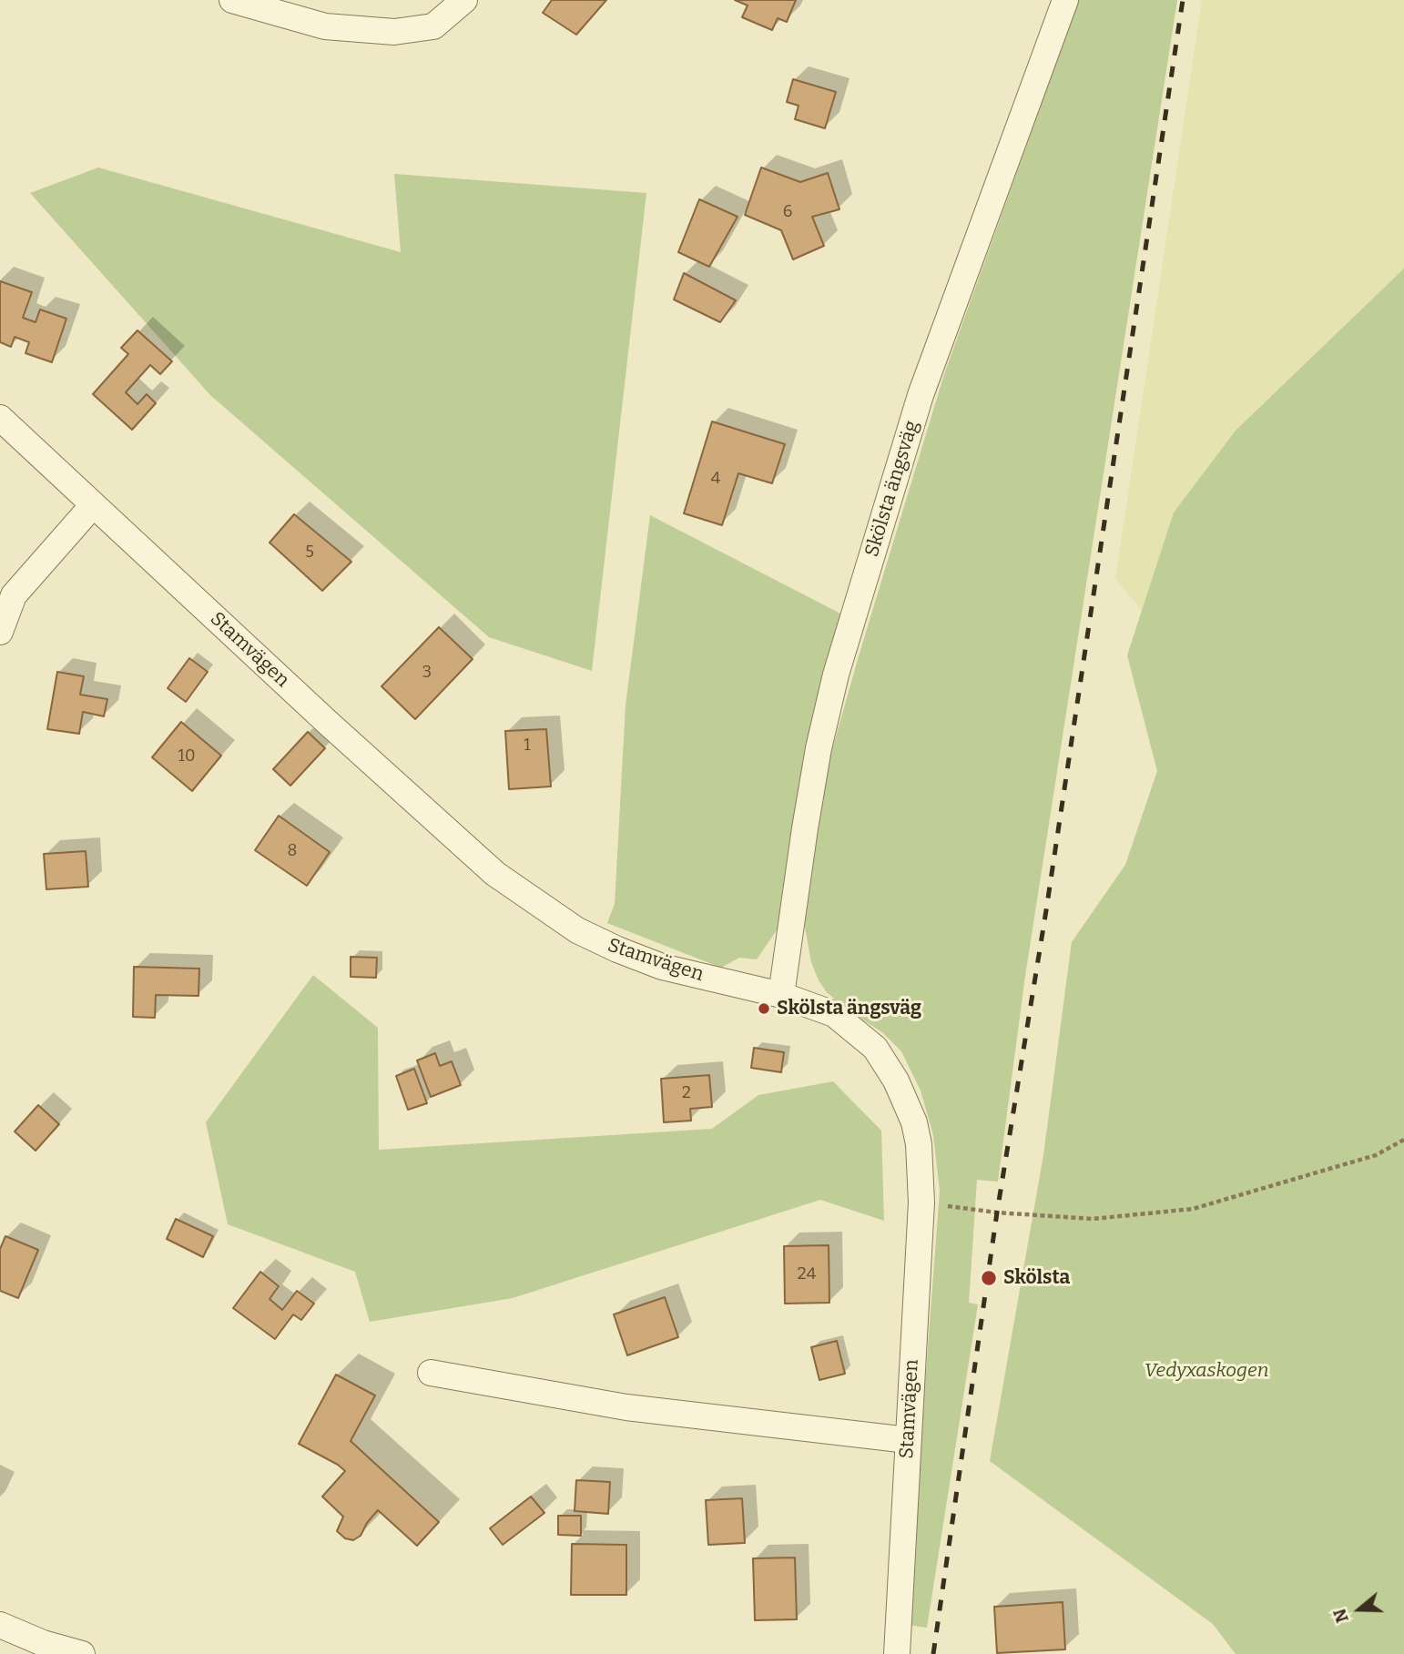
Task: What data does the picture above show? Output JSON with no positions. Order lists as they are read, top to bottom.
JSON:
{
  "streets": {
    "street": ["Skölsta ängsväg", "Stamvägen"]
  },
  "crossings": [
    ["Skölsta ängsväg", "Stamvägen"]
  ],
  "parks": ["Vedyxaskogen"],
  "places": ["Skölsta ängsväg", "Skölsta"],
  "house_numbers": [
    "6",
    "4",
    "5",
    "3",
    "1",
    "10",
    "8",
    "2",
    "24"
  ],
  "north": "left"
}
